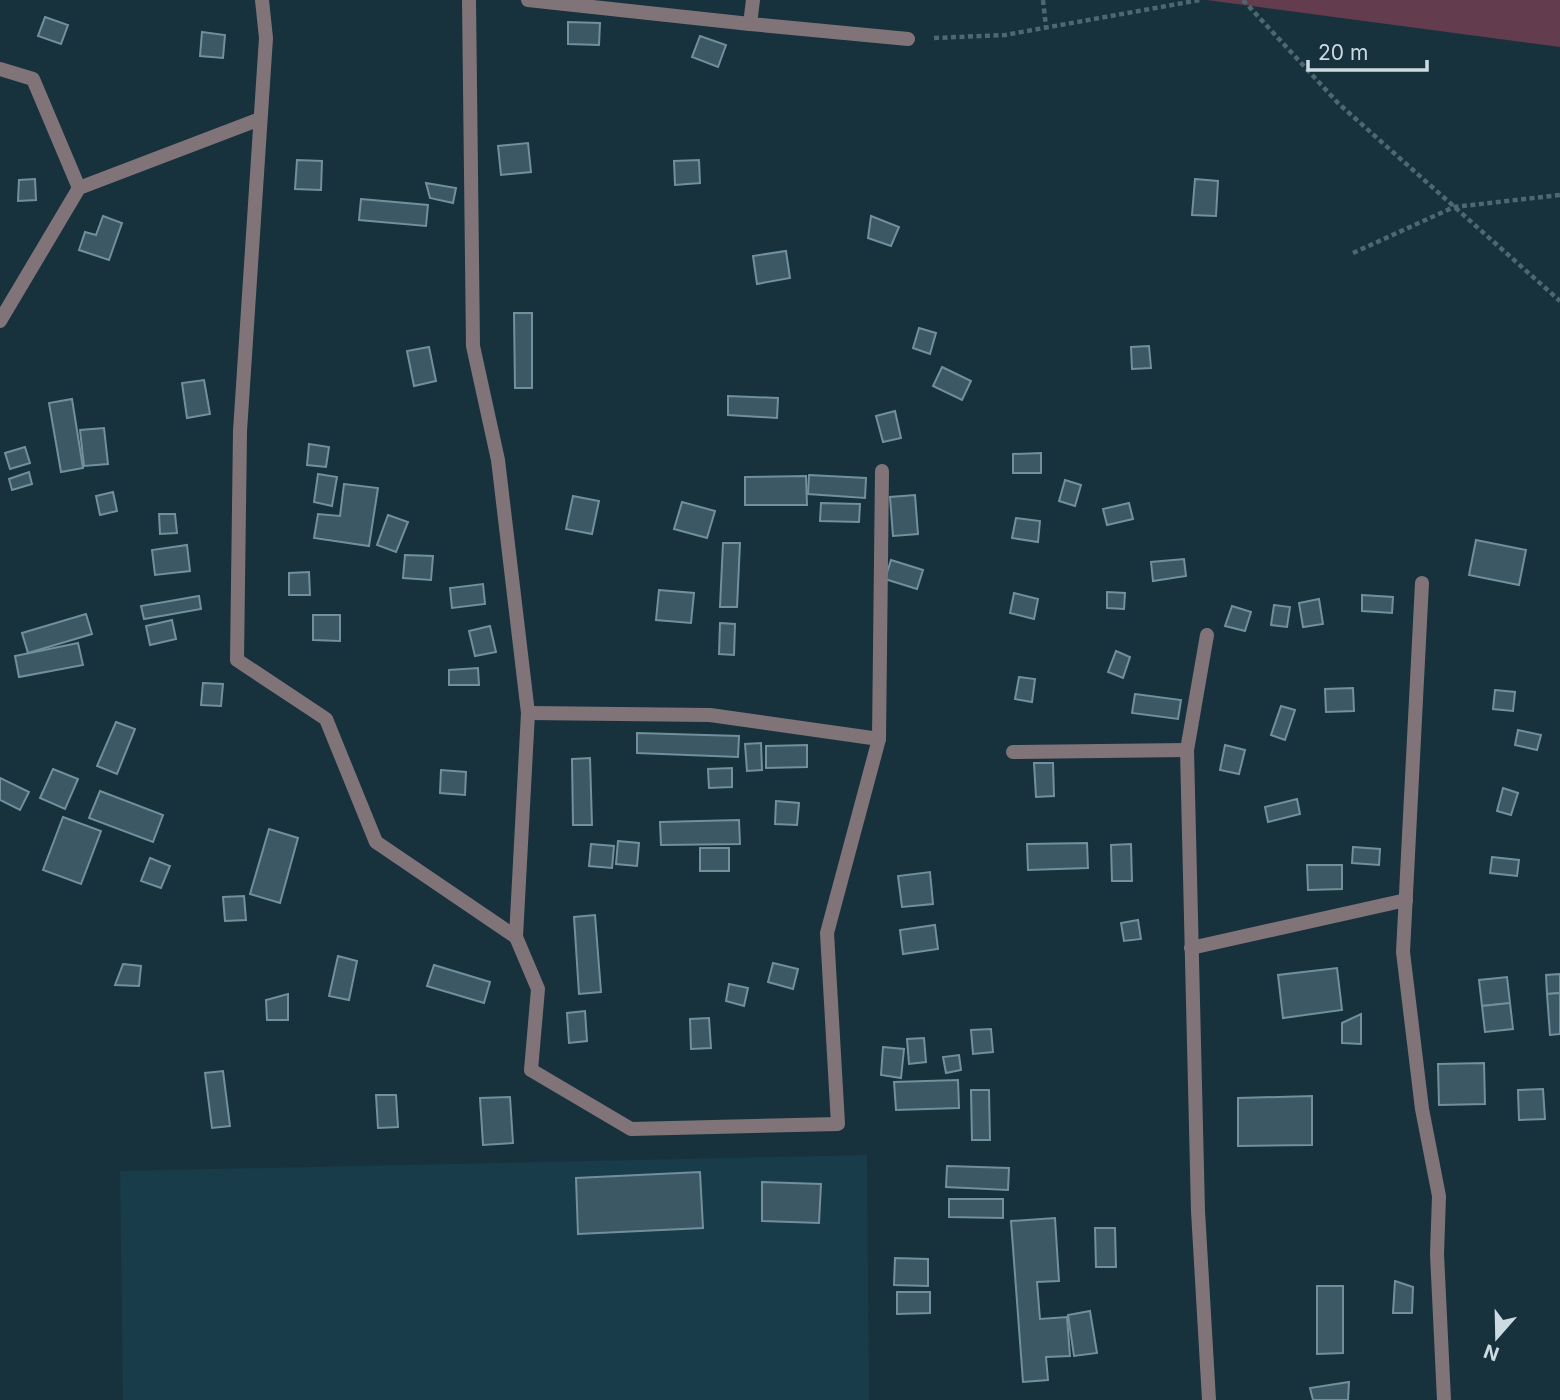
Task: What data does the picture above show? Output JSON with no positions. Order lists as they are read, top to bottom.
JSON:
{
  "scale_bar": "20 m",
  "north": "bottom"
}
